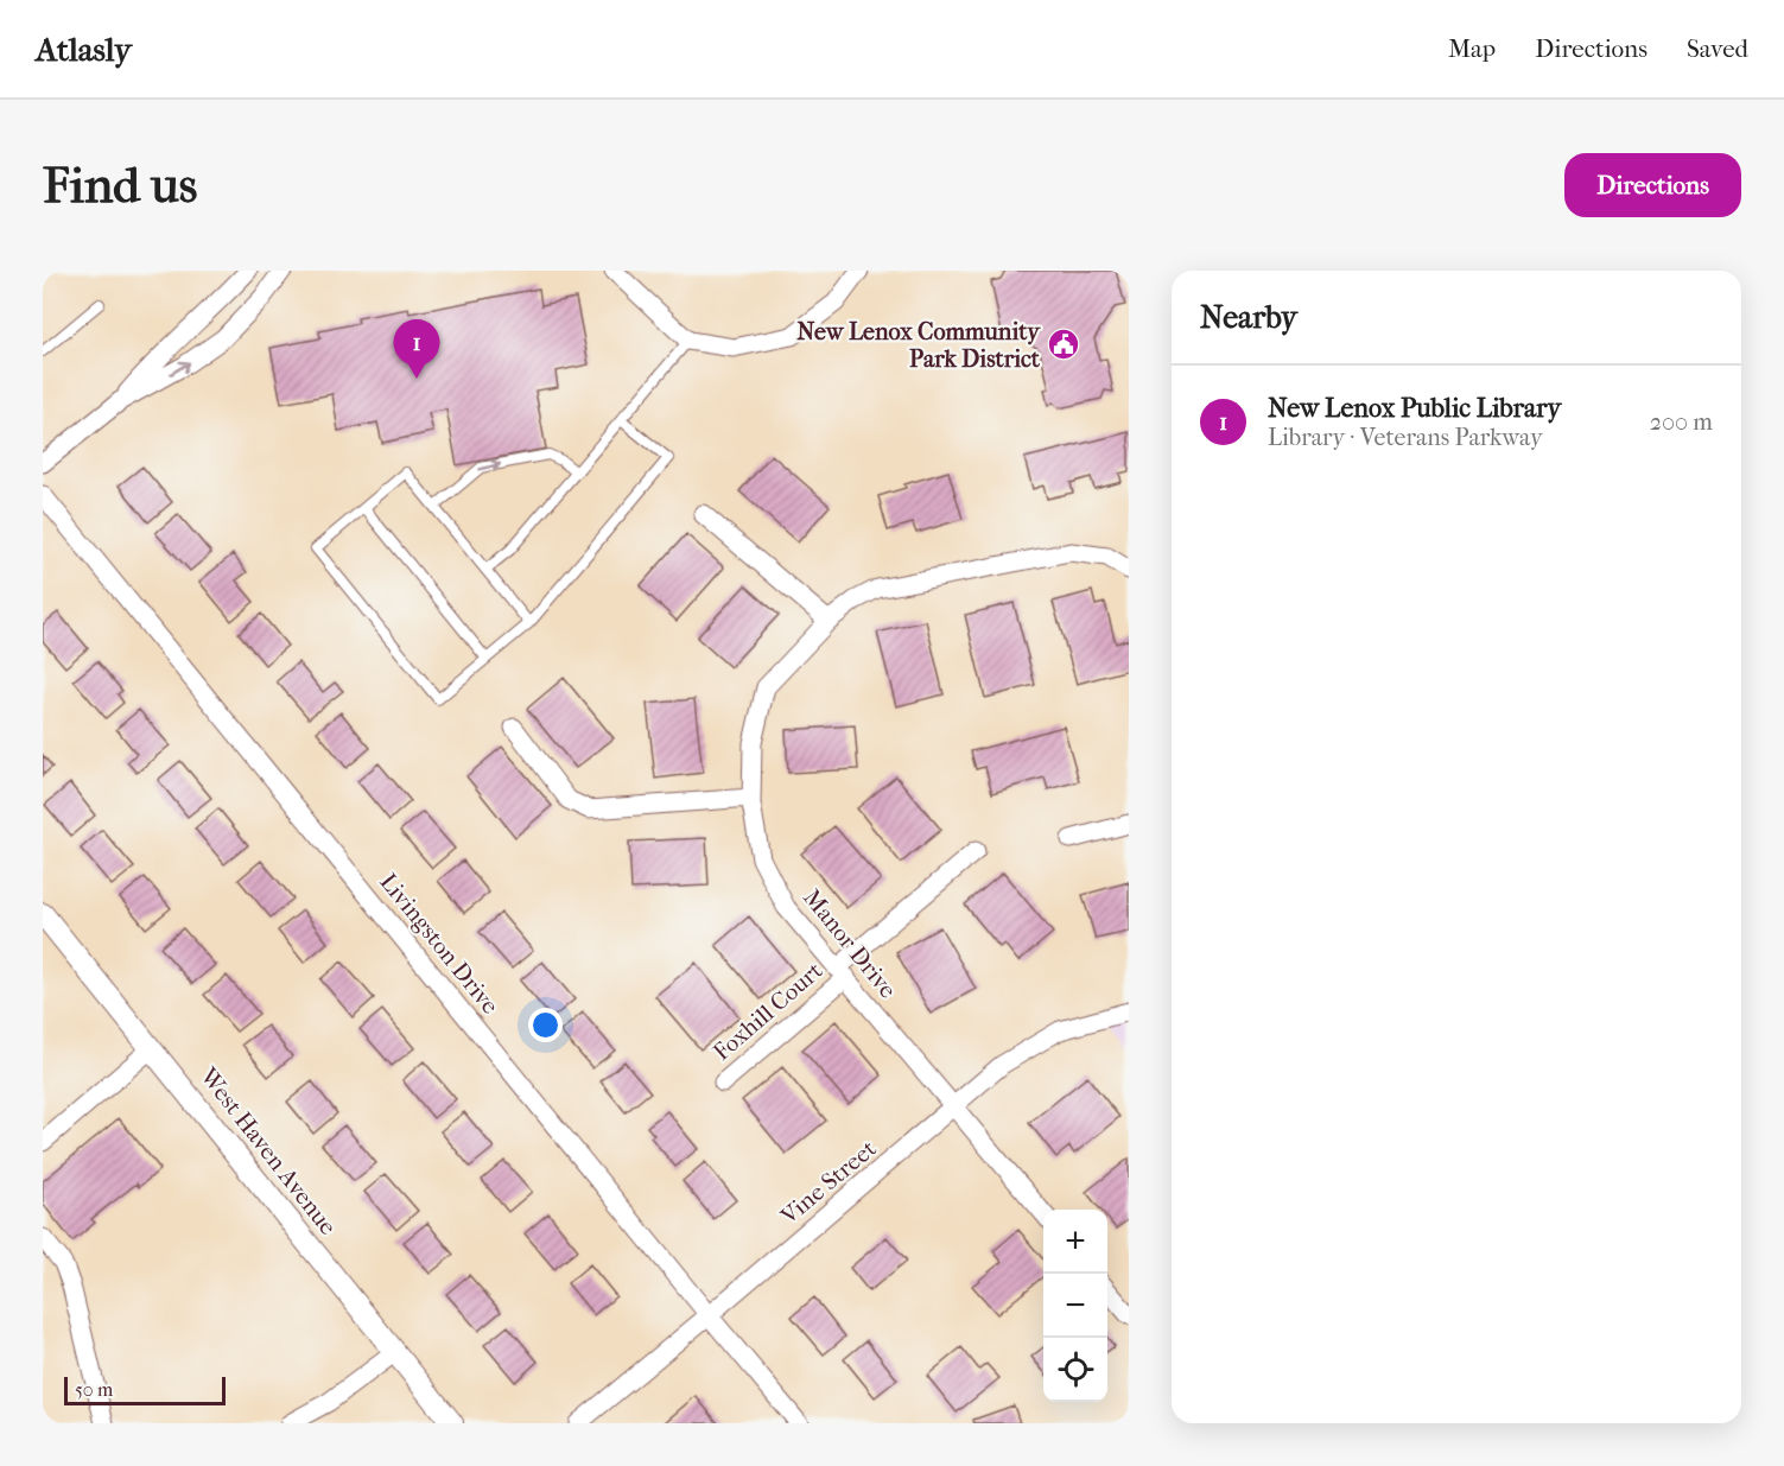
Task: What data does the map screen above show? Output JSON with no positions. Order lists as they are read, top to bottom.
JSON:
{
  "streets": {
    "street": [
      "Livingston Drive",
      "Manor Drive",
      "Foxhill Court",
      "West Haven Avenue",
      "Vine Street"
    ]
  },
  "crossings": [
    ["Livingston Drive", "Vine Street"],
    ["Manor Drive", "Foxhill Court"],
    ["Manor Drive", "Vine Street"]
  ],
  "places": {
    "public building": ["New Lenox Community Park District"]
  },
  "scale_bar": "50 m",
  "page": {
    "header": "Atlasly",
    "nav": ["Map", "Directions", "Saved"],
    "buttons": "Directions",
    "title": "Find us",
    "heading": "Nearby",
    "pins": "1",
    "list": [
      {
        "mark": "1",
        "name": "New Lenox Public Library",
        "note": "Library · Veterans Parkway",
        "value": "200 m"
      }
    ],
    "map_buttons": ["+", "−"],
    "scale": "50 m"
  }
}
